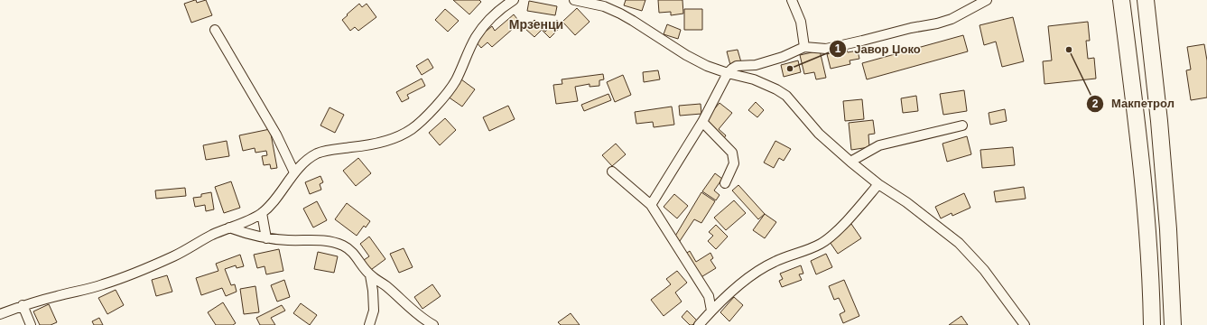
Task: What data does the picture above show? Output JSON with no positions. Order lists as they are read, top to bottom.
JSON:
{
  "districts": ["Мрзенци"],
  "places": ["Макпетрол", "Јавор Џоко"]
}
